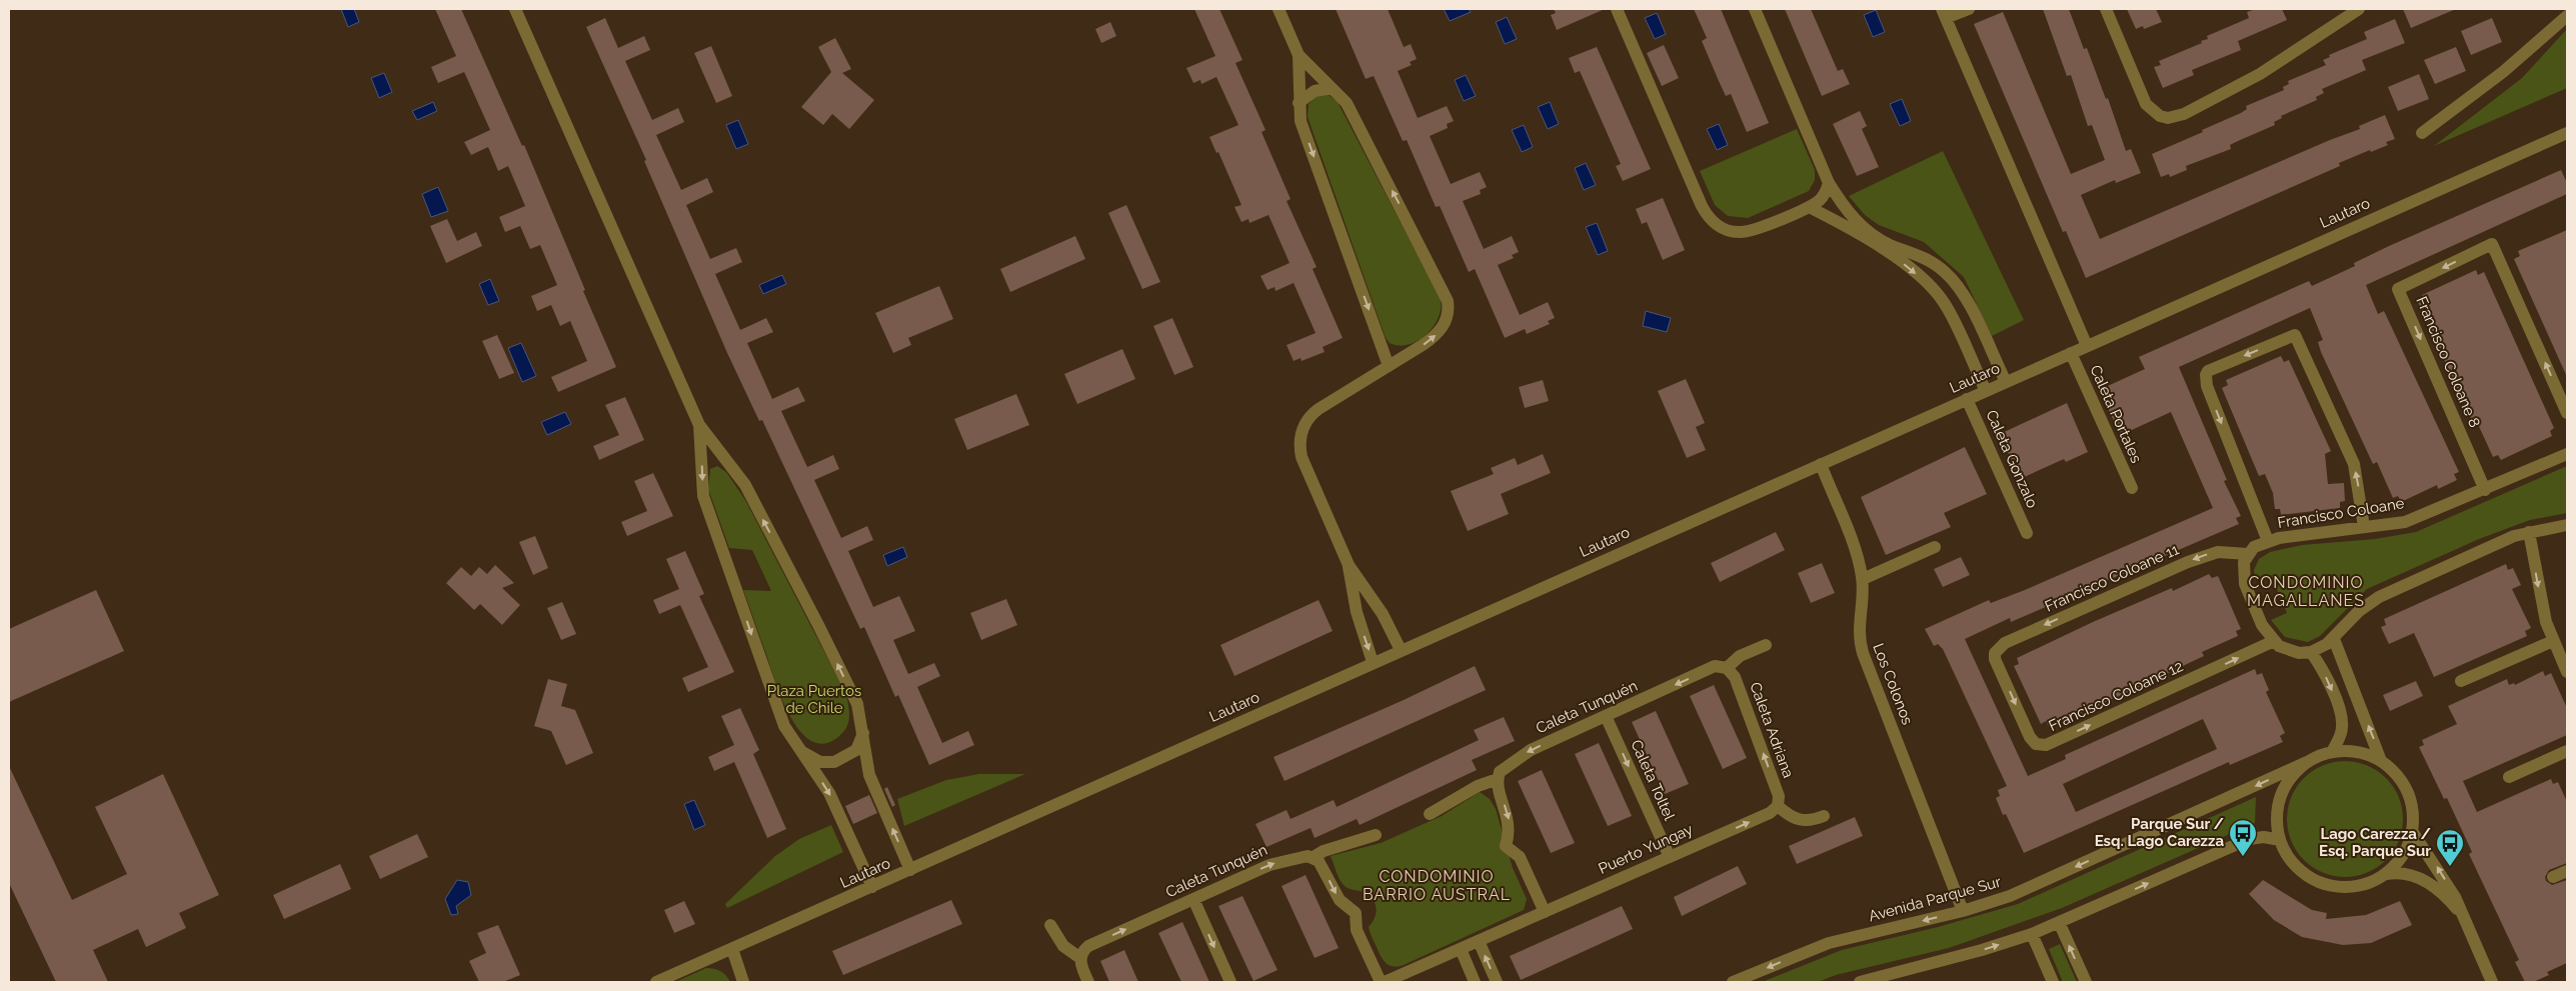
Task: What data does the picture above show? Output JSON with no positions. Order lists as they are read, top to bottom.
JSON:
{
  "streets": {
    "street": [
      "Lautaro",
      "Francisco Coloane 8",
      "Caleta Portales",
      "Caleta Gonzalo",
      "Francisco Coloane",
      "Francisco Coloane 11",
      "Los Colonos",
      "Francisco Coloane 12",
      "Caleta Tunquén",
      "Caleta Adriana",
      "Caleta Toltel",
      "Puerto Yungay",
      "Avenida Parque Sur"
    ]
  },
  "crossings": [
    ["Lautaro", "Caleta Portales"],
    ["Lautaro", "Caleta Gonzalo"],
    ["Lautaro", "Los Colonos"],
    ["Francisco Coloane 8", "Francisco Coloane"],
    ["Francisco Coloane", "Francisco Coloane 11"],
    ["Francisco Coloane 11", "Francisco Coloane 12"],
    ["Los Colonos", "Avenida Parque Sur"],
    ["Caleta Tunquén", "Caleta Adriana"],
    ["Caleta Tunquén", "Caleta Toltel"],
    ["Caleta Adriana", "Puerto Yungay"],
    ["Caleta Toltel", "Puerto Yungay"]
  ],
  "one_way": ["Francisco Coloane 11", "Caleta Adriana", "Caleta Toltel"],
  "districts": ["CONDOMINIO MAGALLANES", "CONDOMINIO BARRIO AUSTRAL"],
  "parks": ["Plaza Puertos de Chile"],
  "places": {
    "bus stop": ["Parque Sur / Esq. Lago Carezza", "Lago Carezza / Esq. Parque Sur"]
  }
}
